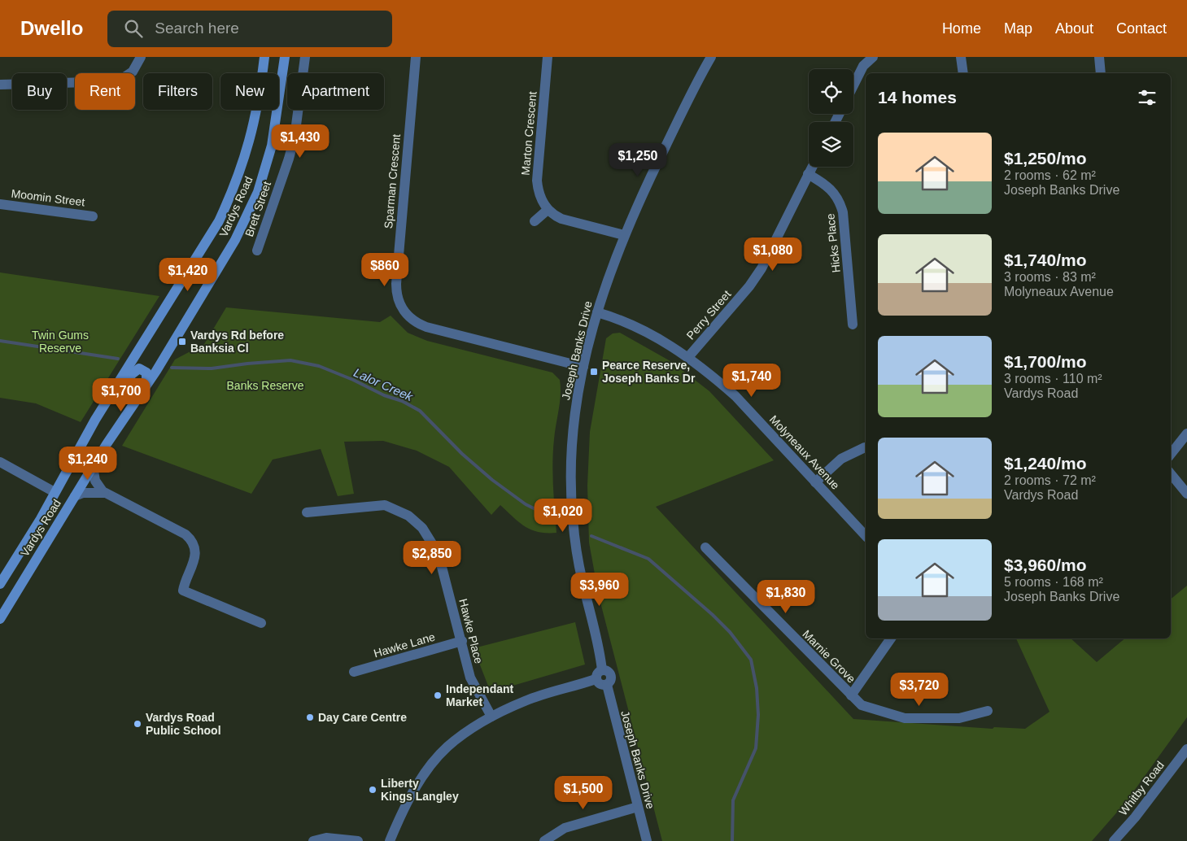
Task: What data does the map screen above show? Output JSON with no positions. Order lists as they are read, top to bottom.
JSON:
{
  "streets": {
    "main road": ["Vardys Road"],
    "street": [
      "Marton Crescent",
      "Sparman Crescent",
      "Moomin Street",
      "Brett Street",
      "Hicks Place",
      "Perry Street",
      "Joseph Banks Drive",
      "Molyneaux Avenue",
      "Hawke Place",
      "Hawke Lane",
      "Marnie Grove",
      "Whitby Road"
    ]
  },
  "crossings": [
    ["Sparman Crescent", "Joseph Banks Drive"],
    ["Hicks Place", "Perry Street"],
    ["Perry Street", "Molyneaux Avenue"],
    ["Joseph Banks Drive", "Molyneaux Avenue"],
    ["Hawke Place", "Hawke Lane"]
  ],
  "water": ["Lalor Creek"],
  "parks": ["Twin Gums Reserve", "Banks Reserve"],
  "places": {
    "transit": ["Vardys Rd before Banksia Cl", "Pearce Reserve, Joseph Banks Dr"],
    "other": [
      "Independant Market",
      "Day Care Centre",
      "Vardys Road Public School",
      "Liberty Kings Langley"
    ]
  },
  "page": {
    "header": "Dwello",
    "search": "Search here",
    "nav": [
      "Home",
      "Map",
      "About",
      "Contact"
    ],
    "chip": [
      "Buy",
      "Rent",
      "Filters",
      "New",
      "Apartment"
    ],
    "heading": "14 homes",
    "list": [
      {
        "name": "$1,250/mo",
        "note": "2 rooms · 62 m² · Joseph Banks Drive"
      },
      {
        "name": "$1,740/mo",
        "note": "3 rooms · 83 m² · Molyneaux Avenue"
      },
      {
        "name": "$1,700/mo",
        "note": "3 rooms · 110 m² · Vardys Road"
      },
      {
        "name": "$1,240/mo",
        "note": "2 rooms · 72 m² · Vardys Road"
      },
      {
        "name": "$3,960/mo",
        "note": "5 rooms · 168 m² · Joseph Banks Drive"
      }
    ],
    "price": [
      "$1,430",
      "$1,250",
      "$1,080",
      "$860",
      "$1,420",
      "$1,740",
      "$1,700",
      "$1,240",
      "$1,020",
      "$2,850",
      "$3,960",
      "$1,830",
      "$3,720",
      "$1,500"
    ]
  }
}
